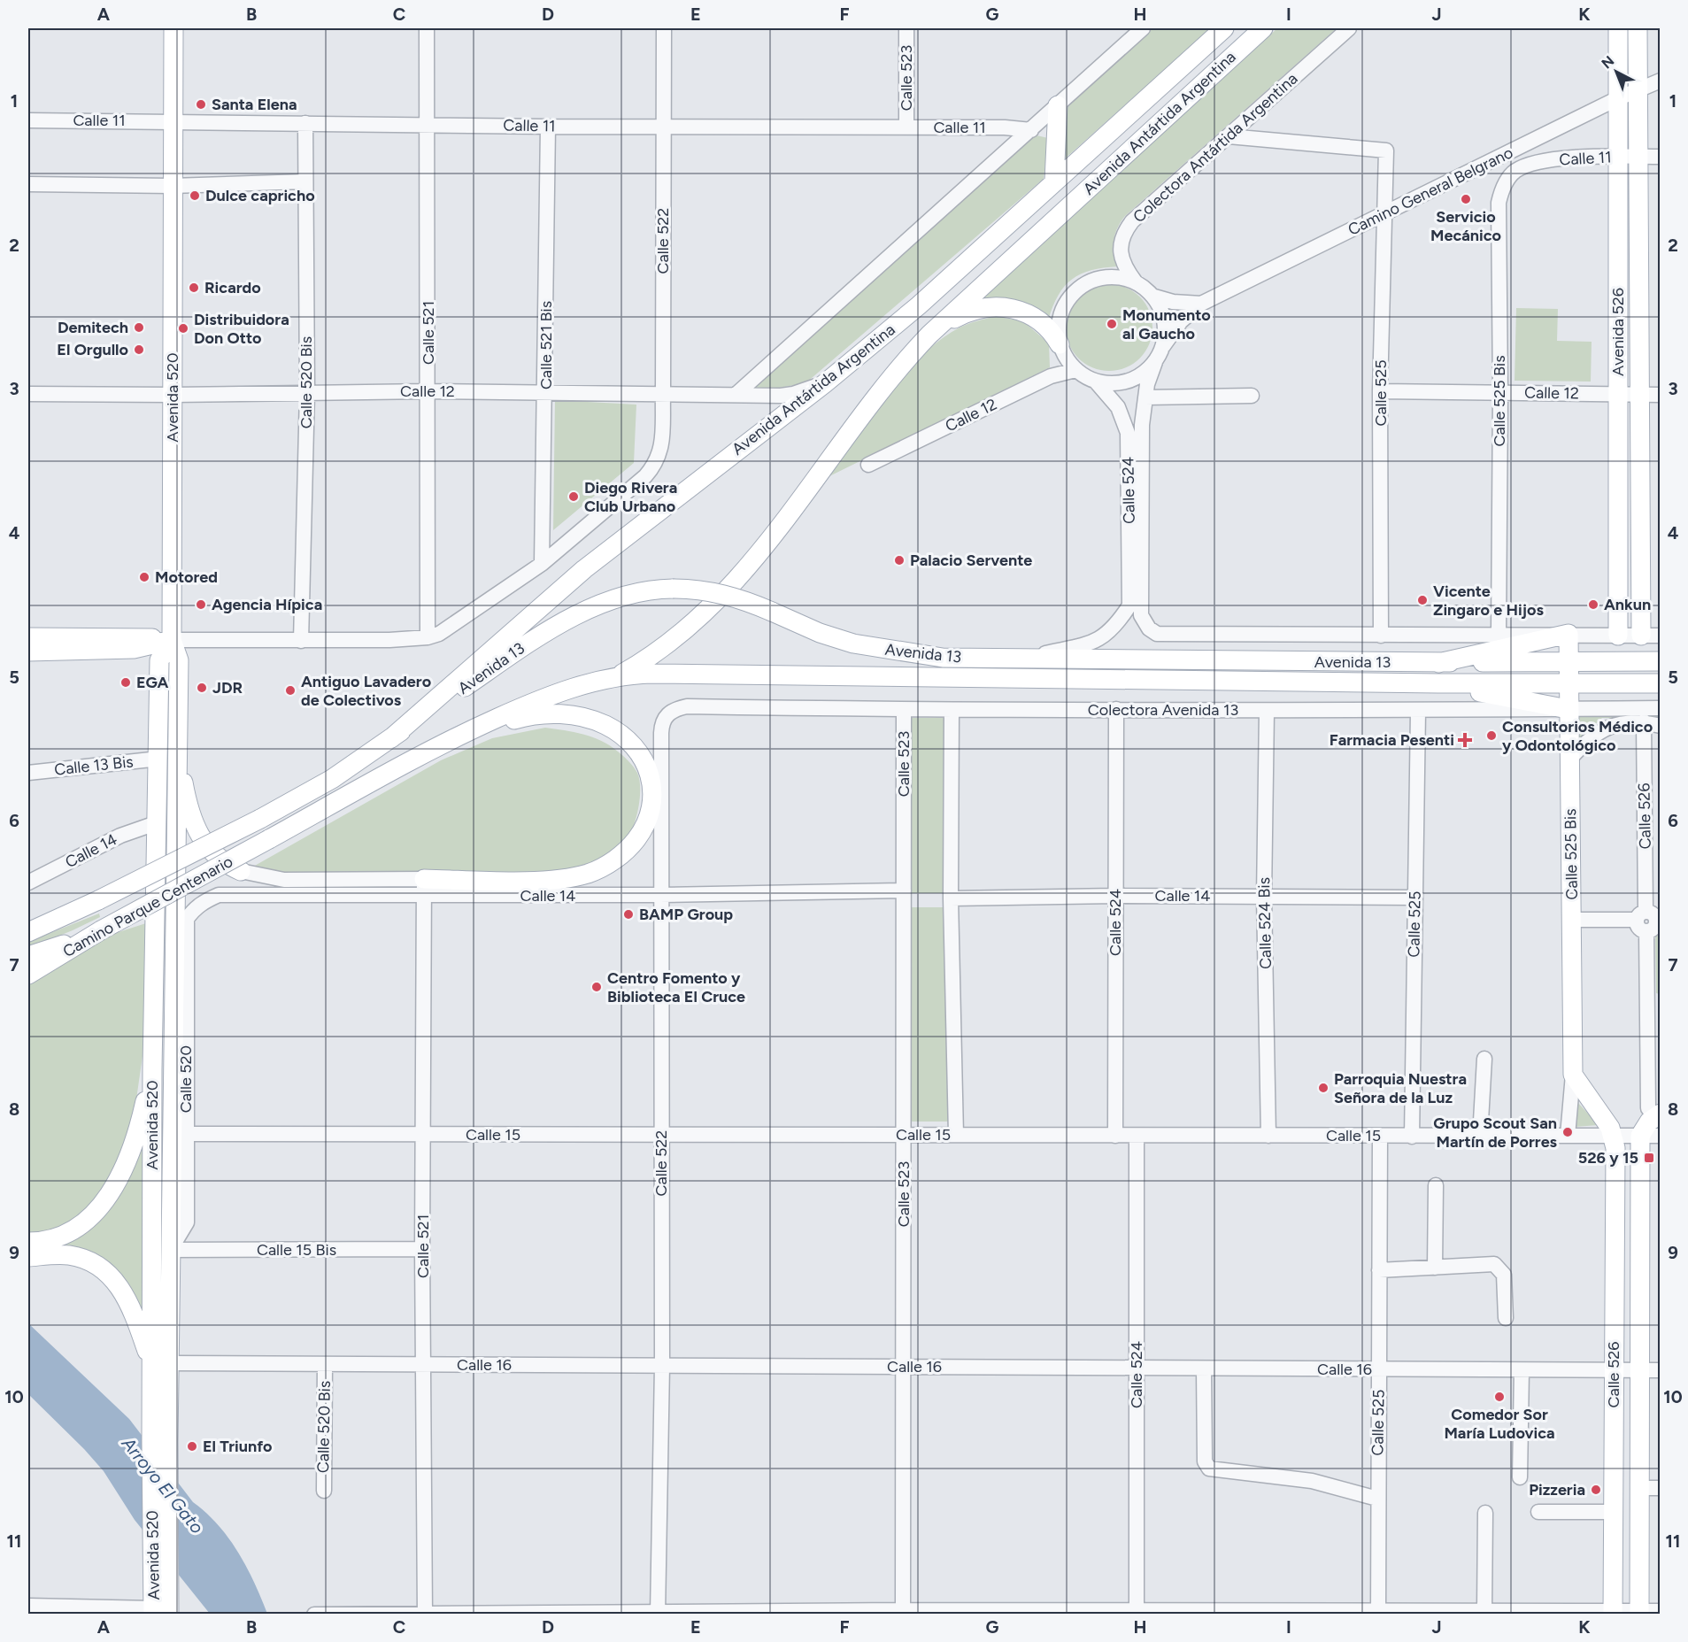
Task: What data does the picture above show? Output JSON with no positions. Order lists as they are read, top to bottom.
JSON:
{
  "streets": {
    "main road": [
      "Avenida Antártida Argentina",
      "Avenida 526",
      "Avenida 520",
      "Calle 525 Bis",
      "Avenida 13",
      "Calle 526",
      "Camino Parque Centenario"
    ],
    "street": [
      "Calle 523",
      "Calle 11",
      "Colectora Antártida Argentina",
      "Camino General Belgrano",
      "Calle 522",
      "Calle 521",
      "Calle 521 Bis",
      "Calle 520 Bis",
      "Calle 12",
      "Calle 525",
      "Calle 524",
      "Colectora Avenida 13",
      "Calle 13 Bis",
      "Calle 14",
      "Calle 524 Bis",
      "Calle 520",
      "Calle 15",
      "Calle 15 Bis",
      "Calle 16"
    ]
  },
  "crossings": [
    ["Calle 523", "Calle 11"],
    ["Calle 523", "Colectora Avenida 13"],
    ["Calle 523", "Calle 14"],
    ["Calle 523", "Calle 15"],
    ["Calle 523", "Calle 16"],
    ["Calle 11", "Calle 522"],
    ["Calle 11", "Avenida 526"],
    ["Calle 11", "Calle 521"],
    ["Calle 11", "Calle 521 Bis"],
    ["Calle 11", "Calle 520 Bis"],
    ["Calle 11", "Avenida 520"],
    ["Calle 11", "Calle 525 Bis"],
    ["Avenida Antártida Argentina", "Calle 12"],
    ["Avenida Antártida Argentina", "Avenida 13"],
    ["Colectora Antártida Argentina", "Camino General Belgrano"],
    ["Colectora Antártida Argentina", "Calle 12"],
    ["Colectora Antártida Argentina", "Calle 525"],
    ["Colectora Antártida Argentina", "Calle 524"],
    ["Camino General Belgrano", "Avenida 526"],
    ["Camino General Belgrano", "Calle 12"],
    ["Camino General Belgrano", "Calle 525"],
    ["Camino General Belgrano", "Calle 524"],
    ["Calle 522", "Calle 521 Bis"],
    ["Calle 522", "Calle 12"],
    ["Calle 522", "Colectora Avenida 13"],
    ["Calle 522", "Calle 14"],
    ["Calle 522", "Calle 15"],
    ["Calle 522", "Calle 16"],
    ["Avenida 526", "Calle 12"],
    ["Calle 521", "Calle 12"],
    ["Calle 521", "Calle 14"],
    ["Calle 521", "Calle 15"],
    ["Calle 521", "Calle 15 Bis"],
    ["Calle 521", "Calle 16"],
    ["Calle 521 Bis", "Calle 12"],
    ["Calle 520 Bis", "Calle 12"],
    ["Calle 520 Bis", "Calle 16"],
    ["Calle 12", "Calle 525"],
    ["Calle 12", "Avenida 520"],
    ["Calle 12", "Calle 525 Bis"],
    ["Calle 12", "Calle 524"],
    ["Calle 525", "Calle 524"],
    ["Calle 525", "Colectora Avenida 13"],
    ["Calle 525", "Calle 14"],
    ["Calle 525", "Calle 15"],
    ["Calle 525", "Calle 16"],
    ["Avenida 520", "Calle 13 Bis"],
    ["Avenida 520", "Calle 14"],
    ["Avenida 520", "Calle 520"],
    ["Avenida 520", "Calle 15 Bis"],
    ["Avenida 520", "Calle 16"],
    ["Calle 525 Bis", "Avenida 13"],
    ["Calle 525 Bis", "Colectora Avenida 13"],
    ["Calle 525 Bis", "Calle 15"],
    ["Calle 524", "Avenida 13"],
    ["Calle 524", "Colectora Avenida 13"],
    ["Calle 524", "Calle 14"],
    ["Calle 524", "Calle 15"],
    ["Calle 524", "Calle 16"],
    ["Avenida 13", "Camino Parque Centenario"],
    ["Colectora Avenida 13", "Calle 524 Bis"],
    ["Calle 526", "Calle 15"],
    ["Calle 526", "Calle 16"],
    ["Calle 14", "Calle 524 Bis"],
    ["Calle 14", "Calle 520"],
    ["Calle 524 Bis", "Calle 15"],
    ["Calle 520", "Calle 15"],
    ["Calle 520", "Calle 15 Bis"]
  ],
  "water": ["Arroyo El Gato"],
  "places": {
    "other": [
      "Santa Elena",
      "Dulce capricho",
      "Servicio Mecánico",
      "Ricardo",
      "Monumento al Gaucho",
      "Demitech",
      "Distribuidora Don Otto",
      "El Orgullo",
      "Diego Rivera Club Urbano",
      "Palacio Servente",
      "Motored",
      "Vicente Zingaro e Hijos",
      "Agencia Hípica",
      "Ankun",
      "EGA",
      "JDR",
      "Antiguo Lavadero de Colectivos",
      "Consultorios Médico y Odontológico",
      "BAMP Group",
      "Centro Fomento y Biblioteca El Cruce",
      "Parroquia Nuestra Señora de la Luz",
      "Grupo Scout San Martín de Porres",
      "Comedor Sor María Ludovica",
      "El Triunfo",
      "Pizzeria"
    ],
    "health": ["Farmacia Pesenti"],
    "transit": ["526 y 15"]
  },
  "north": "top left",
  "grid": {
    "columns": [
      "A",
      "B",
      "C",
      "D",
      "E",
      "F",
      "G",
      "H",
      "I",
      "J",
      "K"
    ],
    "rows": [
      "1",
      "2",
      "3",
      "4",
      "5",
      "6",
      "7",
      "8",
      "9",
      "10",
      "11"
    ]
  }
}
